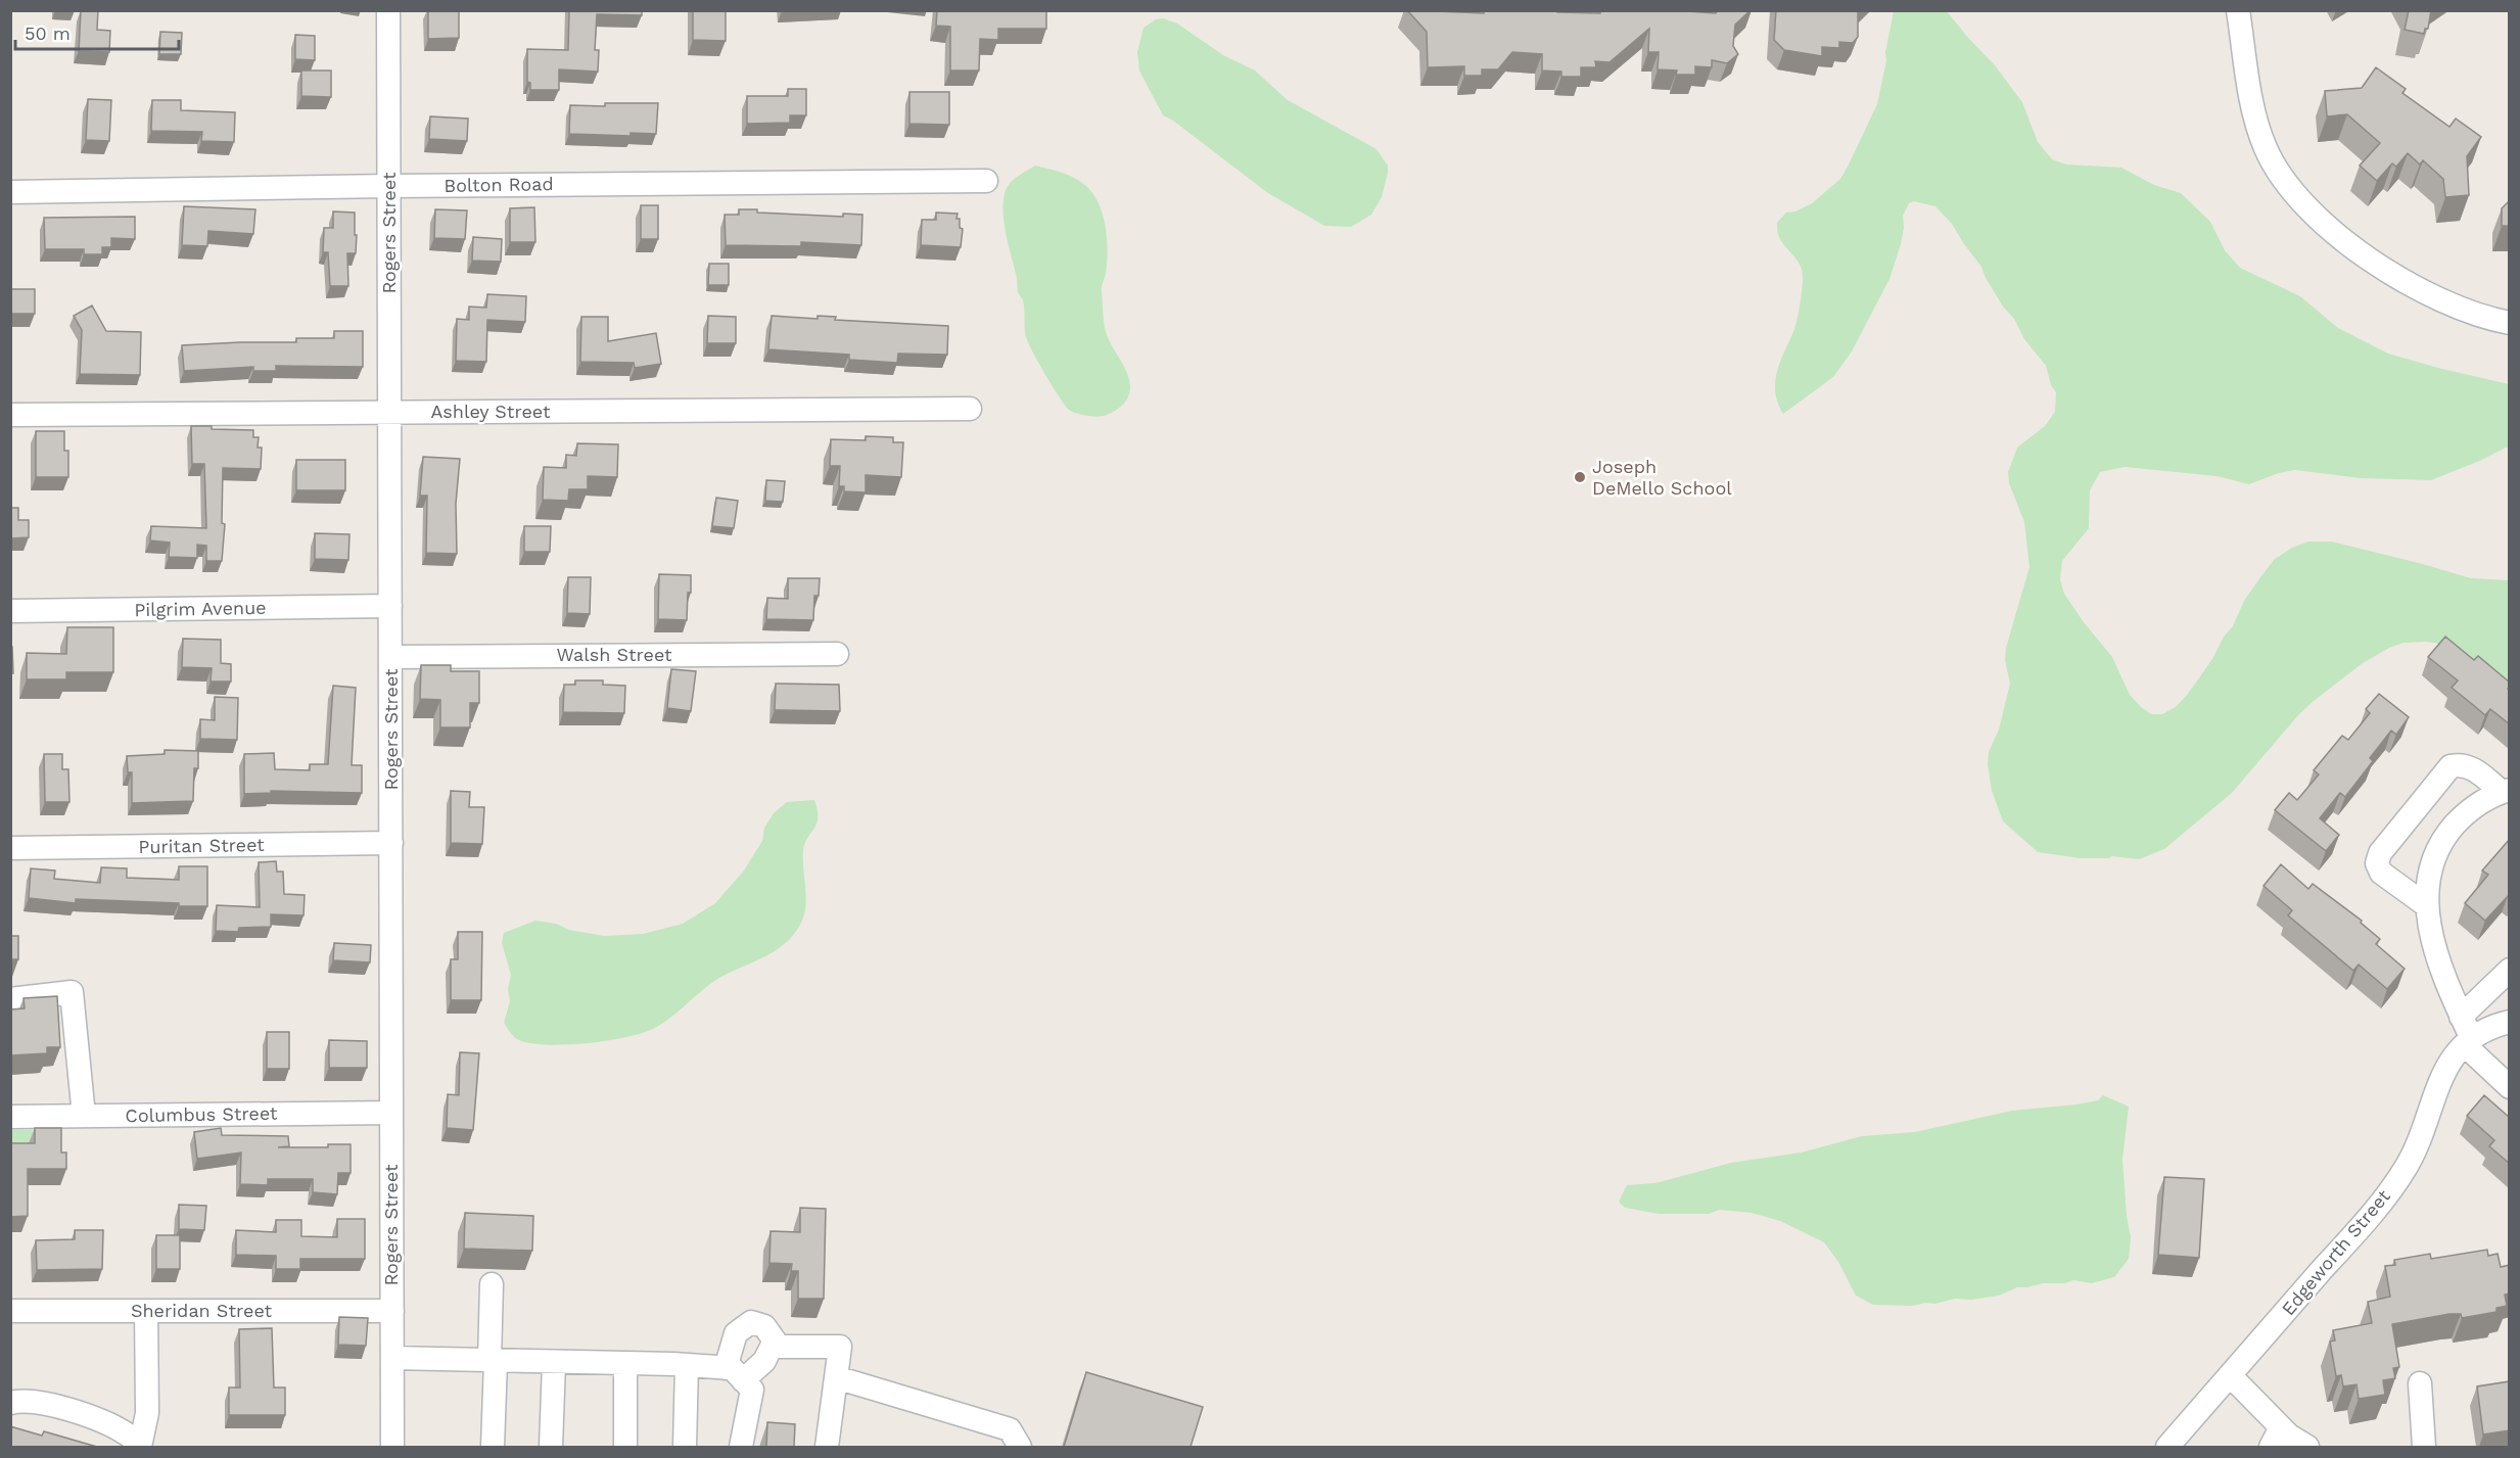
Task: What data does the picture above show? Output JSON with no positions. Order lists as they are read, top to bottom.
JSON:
{
  "streets": {
    "street": [
      "Bolton Road",
      "Rogers Street",
      "Ashley Street",
      "Pilgrim Avenue",
      "Walsh Street",
      "Puritan Street",
      "Columbus Street",
      "Edgeworth Street",
      "Sheridan Street"
    ]
  },
  "crossings": [
    ["Bolton Road", "Rogers Street"],
    ["Rogers Street", "Ashley Street"],
    ["Rogers Street", "Pilgrim Avenue"],
    ["Rogers Street", "Walsh Street"],
    ["Rogers Street", "Puritan Street"],
    ["Rogers Street", "Columbus Street"],
    ["Rogers Street", "Sheridan Street"]
  ],
  "places": ["Joseph DeMello School"],
  "scale_bar": "50 m"
}
